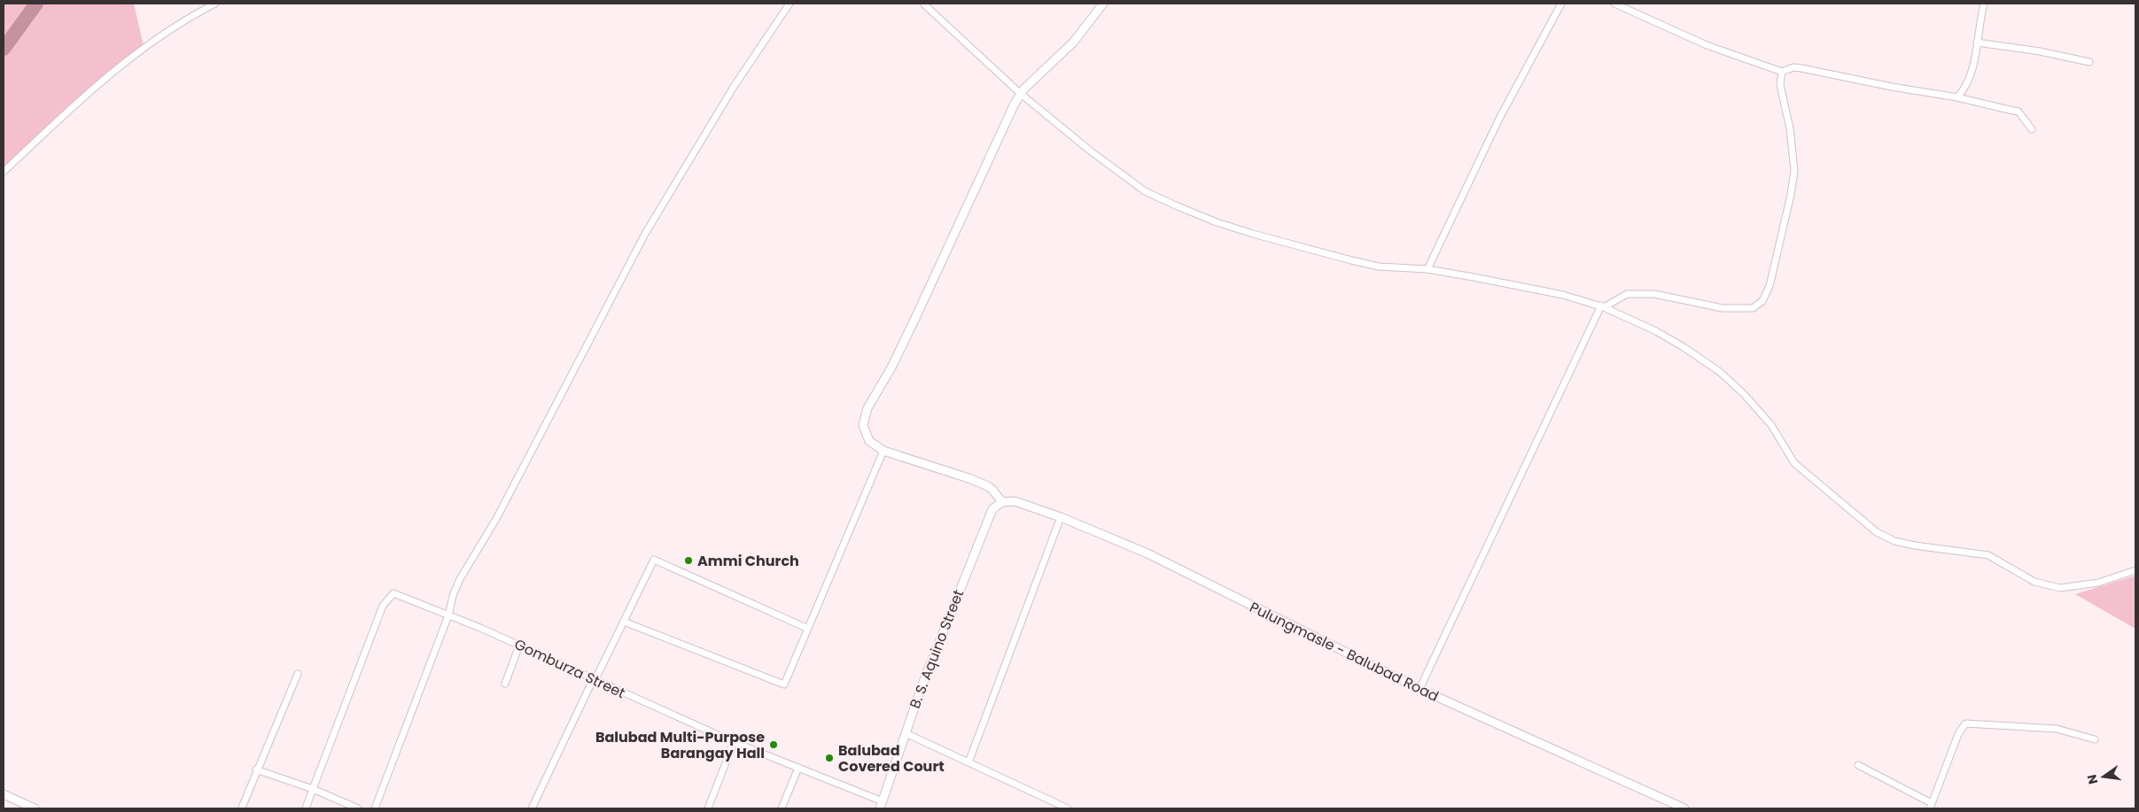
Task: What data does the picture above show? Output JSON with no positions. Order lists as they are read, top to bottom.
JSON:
{
  "streets": {
    "street": ["B. S. Aquino Street", "Pulungmasle - Balubad Road", "Gomburza Street"]
  },
  "crossings": [
    ["B. S. Aquino Street", "Pulungmasle - Balubad Road"],
    ["B. S. Aquino Street", "Gomburza Street"]
  ],
  "places": ["Ammi Church", "Balubad Multi-Purpose Barangay Hall", "Balubad Covered Court"],
  "north": "left"
}
